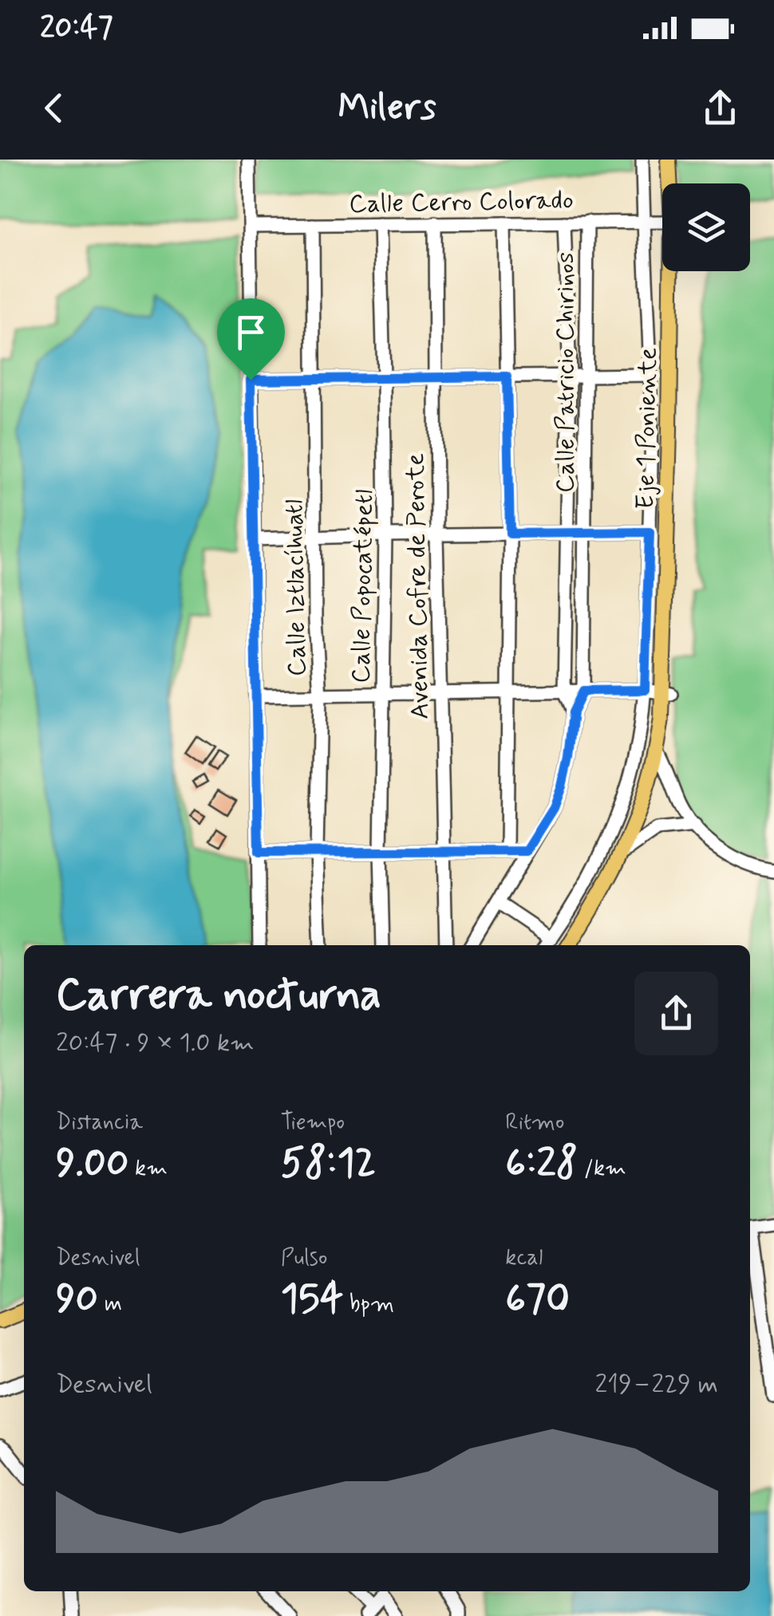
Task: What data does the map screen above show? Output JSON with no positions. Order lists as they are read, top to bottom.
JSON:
{
  "streets": {
    "main road": ["Eje 1 Poniente"],
    "street": [
      "Calle Cerro Colorado",
      "Calle Patricio Chirinos",
      "Calle Popocatépetl",
      "Avenida Cofre de Perote",
      "Calle Iztlacíhuatl"
    ]
  },
  "crossings": [
    ["Calle Cerro Colorado", "Calle Patricio Chirinos"],
    ["Calle Cerro Colorado", "Calle Popocatépetl"],
    ["Calle Cerro Colorado", "Avenida Cofre de Perote"],
    ["Calle Cerro Colorado", "Calle Iztlacíhuatl"]
  ],
  "page": {
    "status": "20:47",
    "header": "Milers",
    "heading": ["Carrera nocturna", "20:47 · 9 × 1.0 km"],
    "stats": [
      ["Distancia", "9.00 km"],
      ["Tiempo", "58:12"],
      ["Ritmo", "6:28 /km"],
      ["Desnivel", "90 m"],
      ["Pulso", "154 bpm"],
      ["kcal", "670"]
    ],
    "chart": ["Desnivel", "219–229 m"]
  }
}
